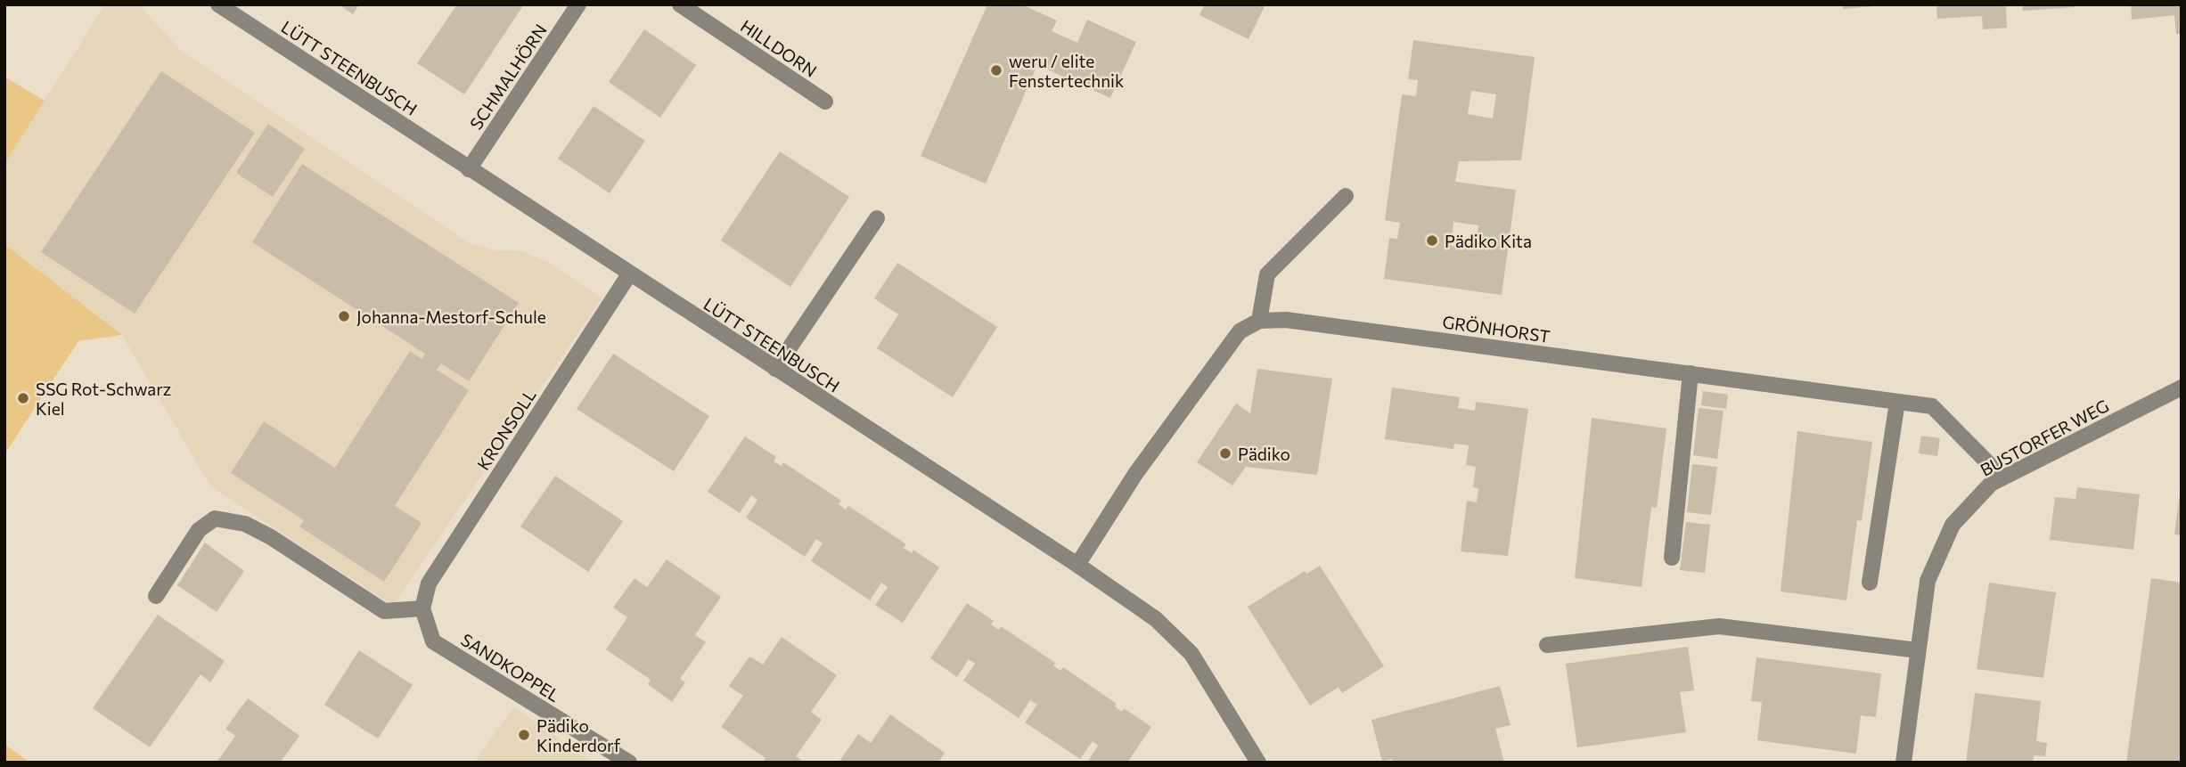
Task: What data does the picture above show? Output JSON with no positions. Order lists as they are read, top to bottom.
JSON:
{
  "streets": {
    "street": [
      "HILLDORN",
      "LÜTT STEENBUSCH",
      "SCHMALHÖRN",
      "GRÖNHORST",
      "KRONSOLL",
      "BUSTORFER WEG",
      "SANDKOPPEL"
    ]
  },
  "crossings": [
    ["LÜTT STEENBUSCH", "SCHMALHÖRN"],
    ["LÜTT STEENBUSCH", "KRONSOLL"],
    ["GRÖNHORST", "BUSTORFER WEG"],
    ["KRONSOLL", "SANDKOPPEL"]
  ],
  "places": [
    "weru / elite Fenstertechnik",
    "Pädiko Kita",
    "Johanna-Mestorf-Schule",
    "SSG Rot-Schwarz Kiel",
    "Pädiko",
    "Pädiko Kinderdorf"
  ]
}
